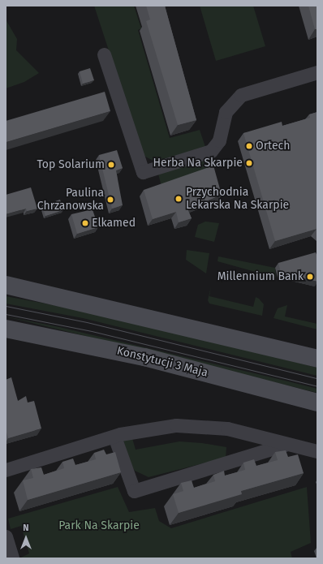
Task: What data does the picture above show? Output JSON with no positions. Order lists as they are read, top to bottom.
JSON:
{
  "streets": {
    "street": ["Konstytucji 3 Maja"]
  },
  "parks": ["Park Na Skarpie"],
  "places": [
    "Ortech",
    "Herba Na Skarpie",
    "Top Solarium",
    "Przychodnia Lekarska Na Skarpie",
    "Paulina Chrzanowska",
    "Elkamed",
    "Millennium Bank"
  ],
  "north": "top"
}
